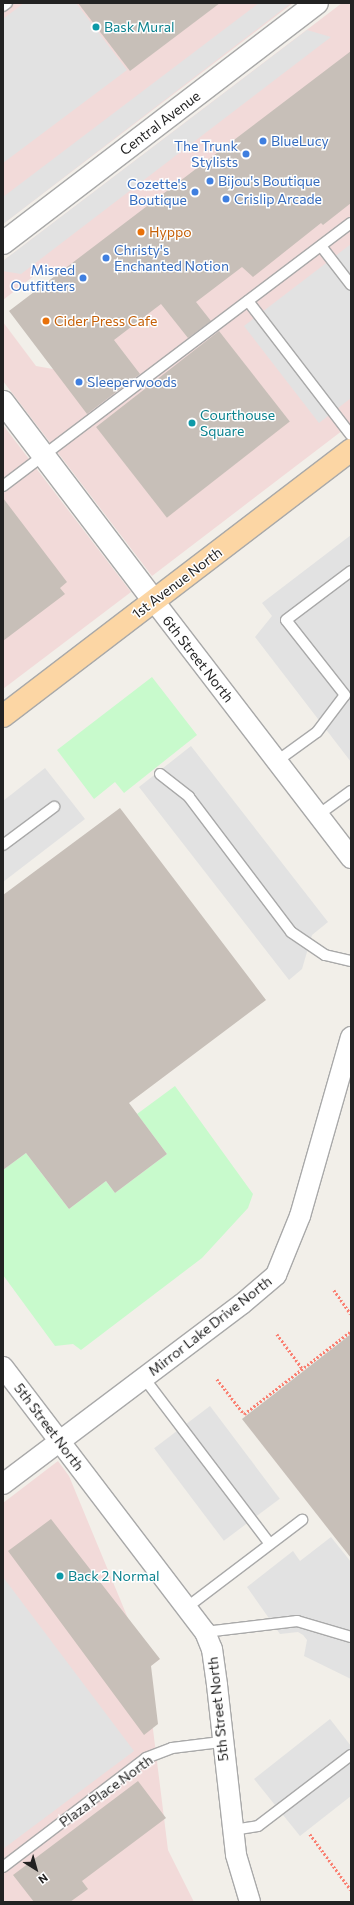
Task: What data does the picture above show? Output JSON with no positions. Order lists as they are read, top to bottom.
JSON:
{
  "streets": {
    "main road": ["1st Avenue North"],
    "street": [
      "Central Avenue",
      "6th Street North",
      "Mirror Lake Drive North",
      "5th Street North"
    ],
    "lane": ["Plaza Place North"]
  },
  "crossings": [
    ["1st Avenue North", "6th Street North"],
    ["Mirror Lake Drive North", "5th Street North"],
    ["5th Street North", "Plaza Place North"]
  ],
  "places": [
    "Bask Mural",
    "BlueLucy",
    "The Trunk Stylists",
    "Bijou's Boutique",
    "Cozette's Boutique",
    "Crislip Arcade",
    "Hyppo",
    "Christy's Enchanted Notion",
    "Misred Outfitters",
    "Cider Press Cafe",
    "Sleeperwoods",
    "Courthouse Square",
    "Back 2 Normal"
  ],
  "north": "bottom right"
}
